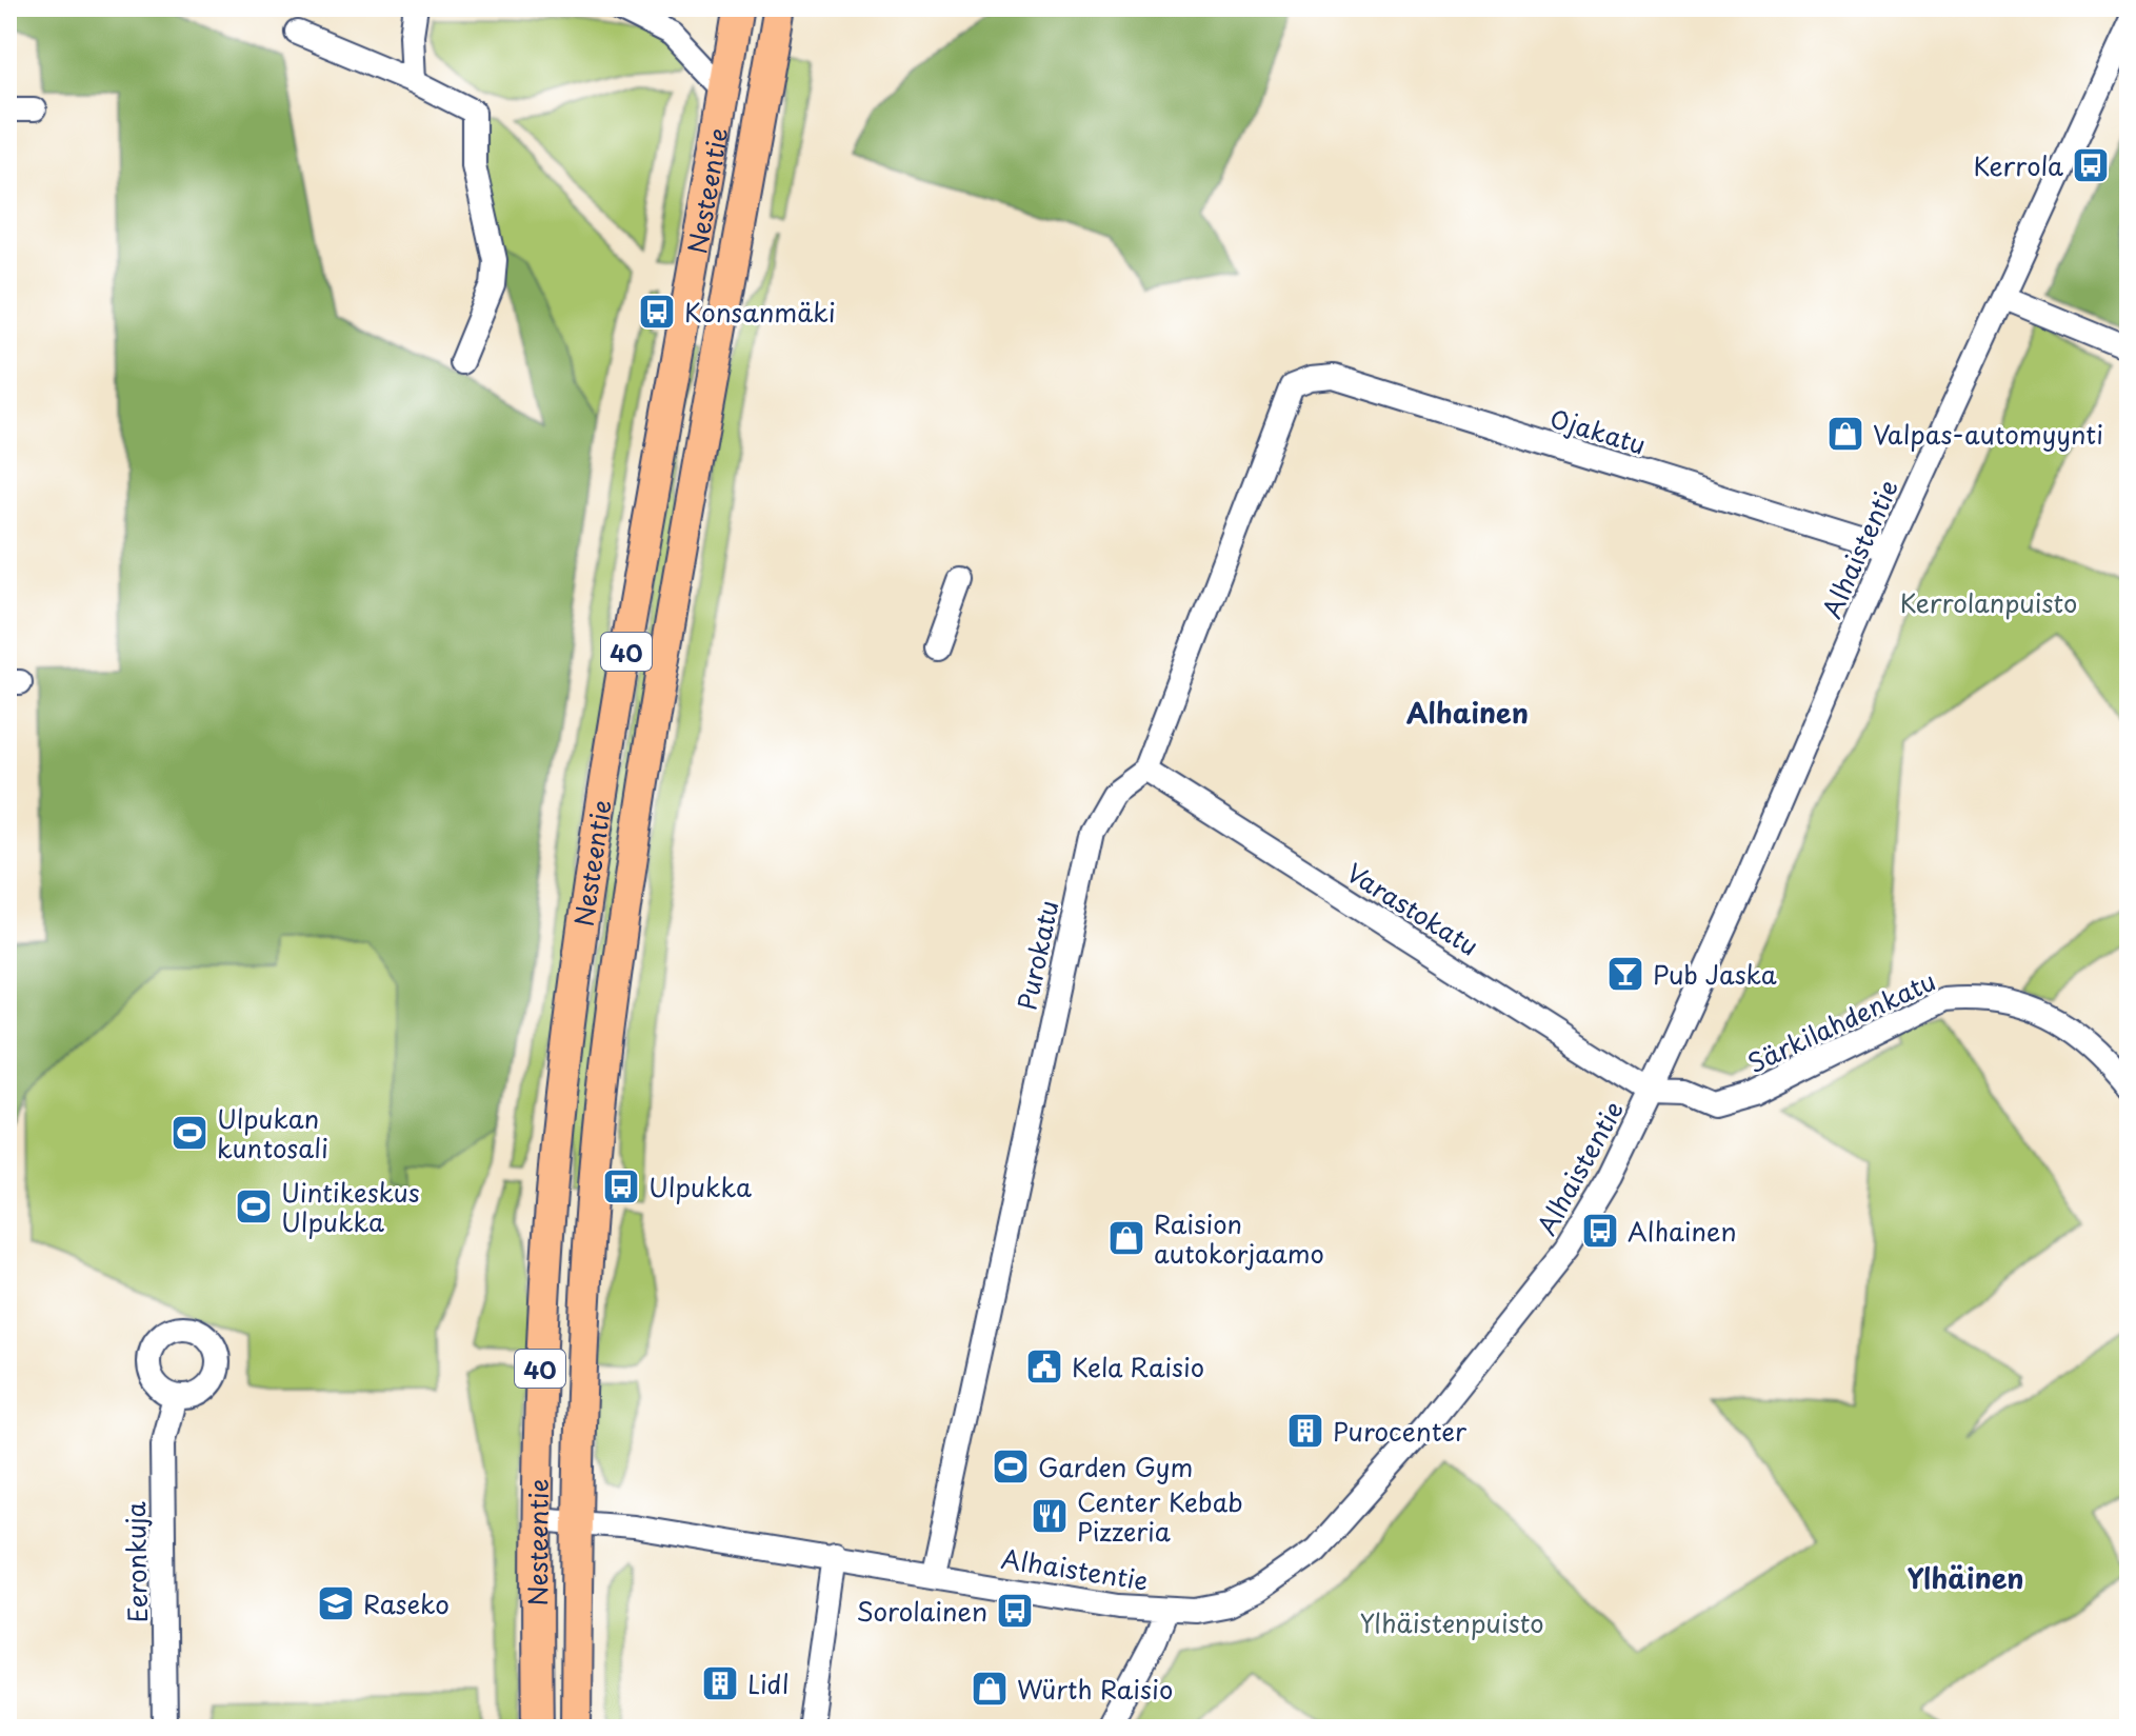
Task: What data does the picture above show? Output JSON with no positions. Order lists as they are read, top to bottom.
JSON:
{
  "streets": {
    "main road": ["Nesteentie", "40"],
    "street": [
      "Ojakatu",
      "Alhaistentie",
      "Varastokatu",
      "Purokatu",
      "Särkilahdenkatu",
      "Eeronkuja"
    ]
  },
  "crossings": [
    ["Nesteentie", "Alhaistentie"],
    ["Ojakatu", "Alhaistentie"],
    ["Ojakatu", "Varastokatu"],
    ["Ojakatu", "Purokatu"],
    ["Alhaistentie", "Varastokatu"],
    ["Alhaistentie", "Purokatu"],
    ["Alhaistentie", "Särkilahdenkatu"],
    ["Varastokatu", "Purokatu"],
    ["Varastokatu", "Särkilahdenkatu"]
  ],
  "districts": ["Alhainen", "Ylhäinen"],
  "parks": ["Kerrolanpuisto", "Ylhäistenpuisto"],
  "places": {
    "bus stop": [
      "Kerrola",
      "Konsanmäki",
      "Ulpukka",
      "Alhainen",
      "Sorolainen"
    ],
    "shop": ["Valpas-automyynti", "Raision autokorjaamo", "Würth Raisio"],
    "bar": ["Pub Jaska"],
    "sports": ["Ulpukan kuntosali", "Uintikeskus Ulpukka", "Garden Gym"],
    "public building": ["Kela Raisio"],
    "building": ["Purocenter", "Lidl"],
    "restaurant": ["Center Kebab Pizzeria"],
    "school or university": ["Raseko"]
  }
}
